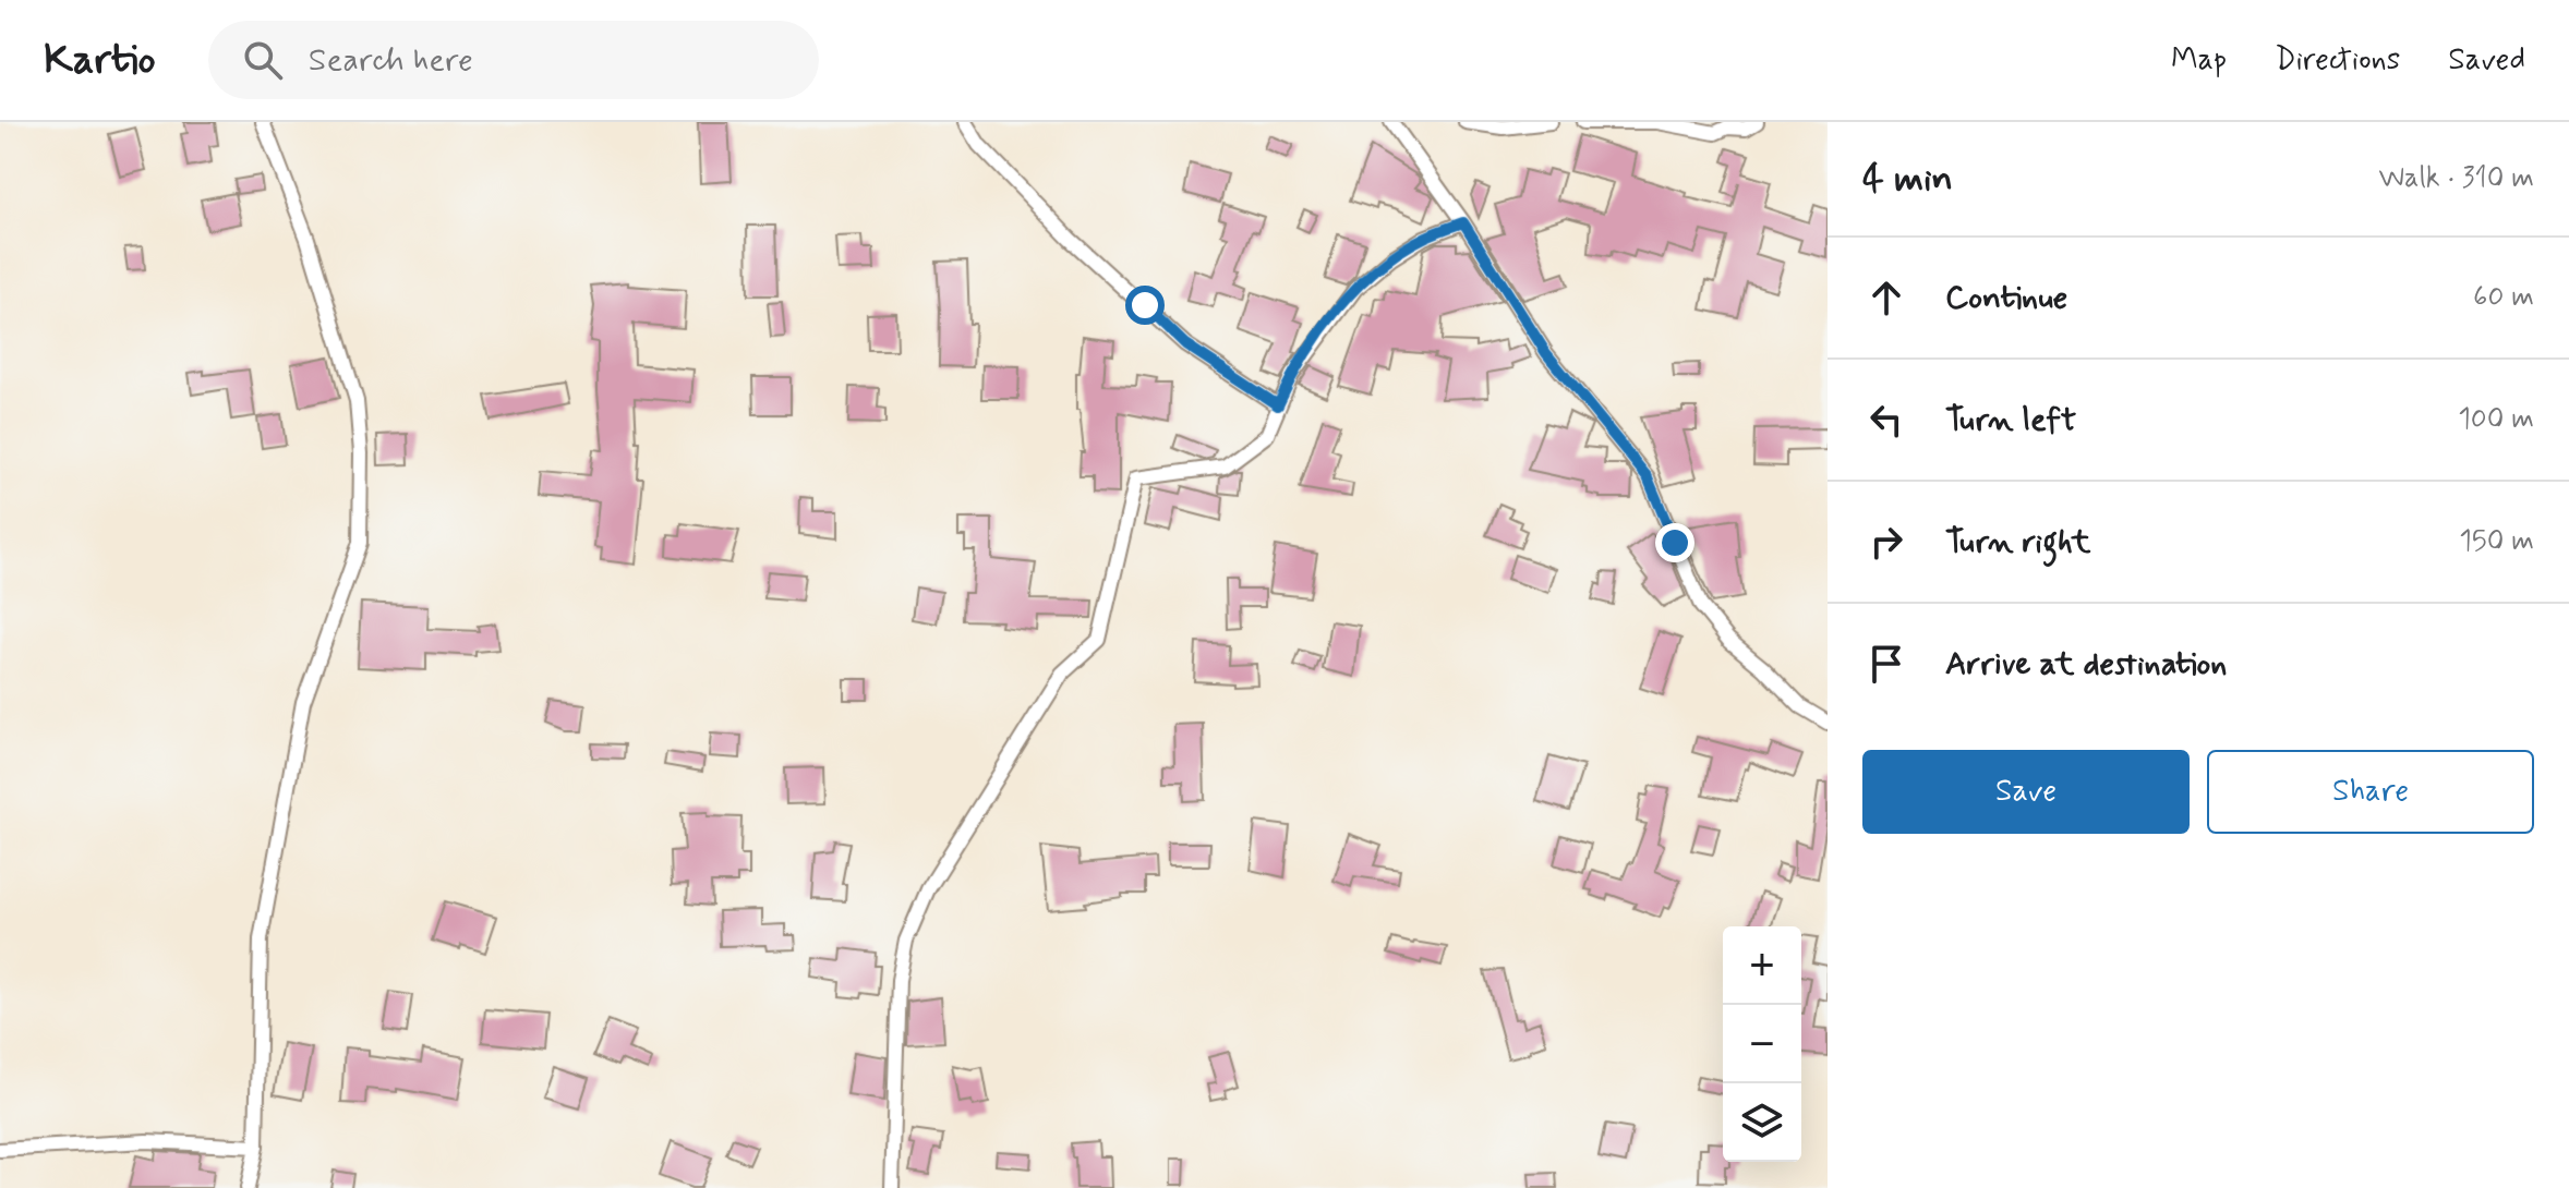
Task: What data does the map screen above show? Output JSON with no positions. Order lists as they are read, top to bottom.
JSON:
{
  "page": {
    "header": "Kartio",
    "search": "Search here",
    "nav": ["Map", "Directions", "Saved"],
    "heading": ["4 min", "Walk · 310 m"],
    "list": [
      ["Continue", "60 m"],
      ["Turn left", "100 m"],
      ["Turn right", "150 m"],
      "Arrive at destination"
    ],
    "buttons": ["Save", "Share"],
    "map_buttons": ["+", "−"]
  }
}
